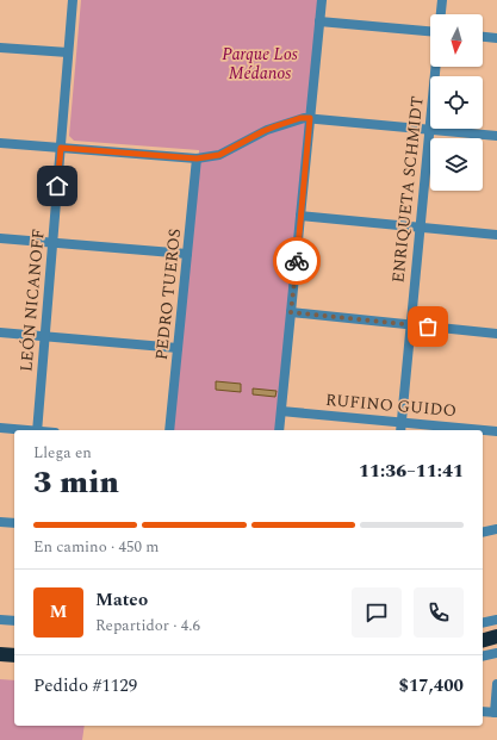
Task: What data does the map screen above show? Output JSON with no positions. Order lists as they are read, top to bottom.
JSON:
{
  "streets": {
    "street": [
      "ENRIQUETA SCHMIDT",
      "PEDRO TUEROS",
      "LEÓN NICANOFF",
      "RUFINO GUIDO"
    ]
  },
  "crossings": [
    ["ENRIQUETA SCHMIDT", "RUFINO GUIDO"]
  ],
  "parks": ["Parque Los Médanos"],
  "north": "bottom",
  "page": {
    "heading": ["3 min", "Llega en", "11:36–11:41"],
    "panel": [
      "Mateo",
      "Repartidor · 4.6",
      "Pedido #1129",
      "$17,400"
    ],
    "bar": "En camino · 450 m",
    "round": "M"
  }
}
